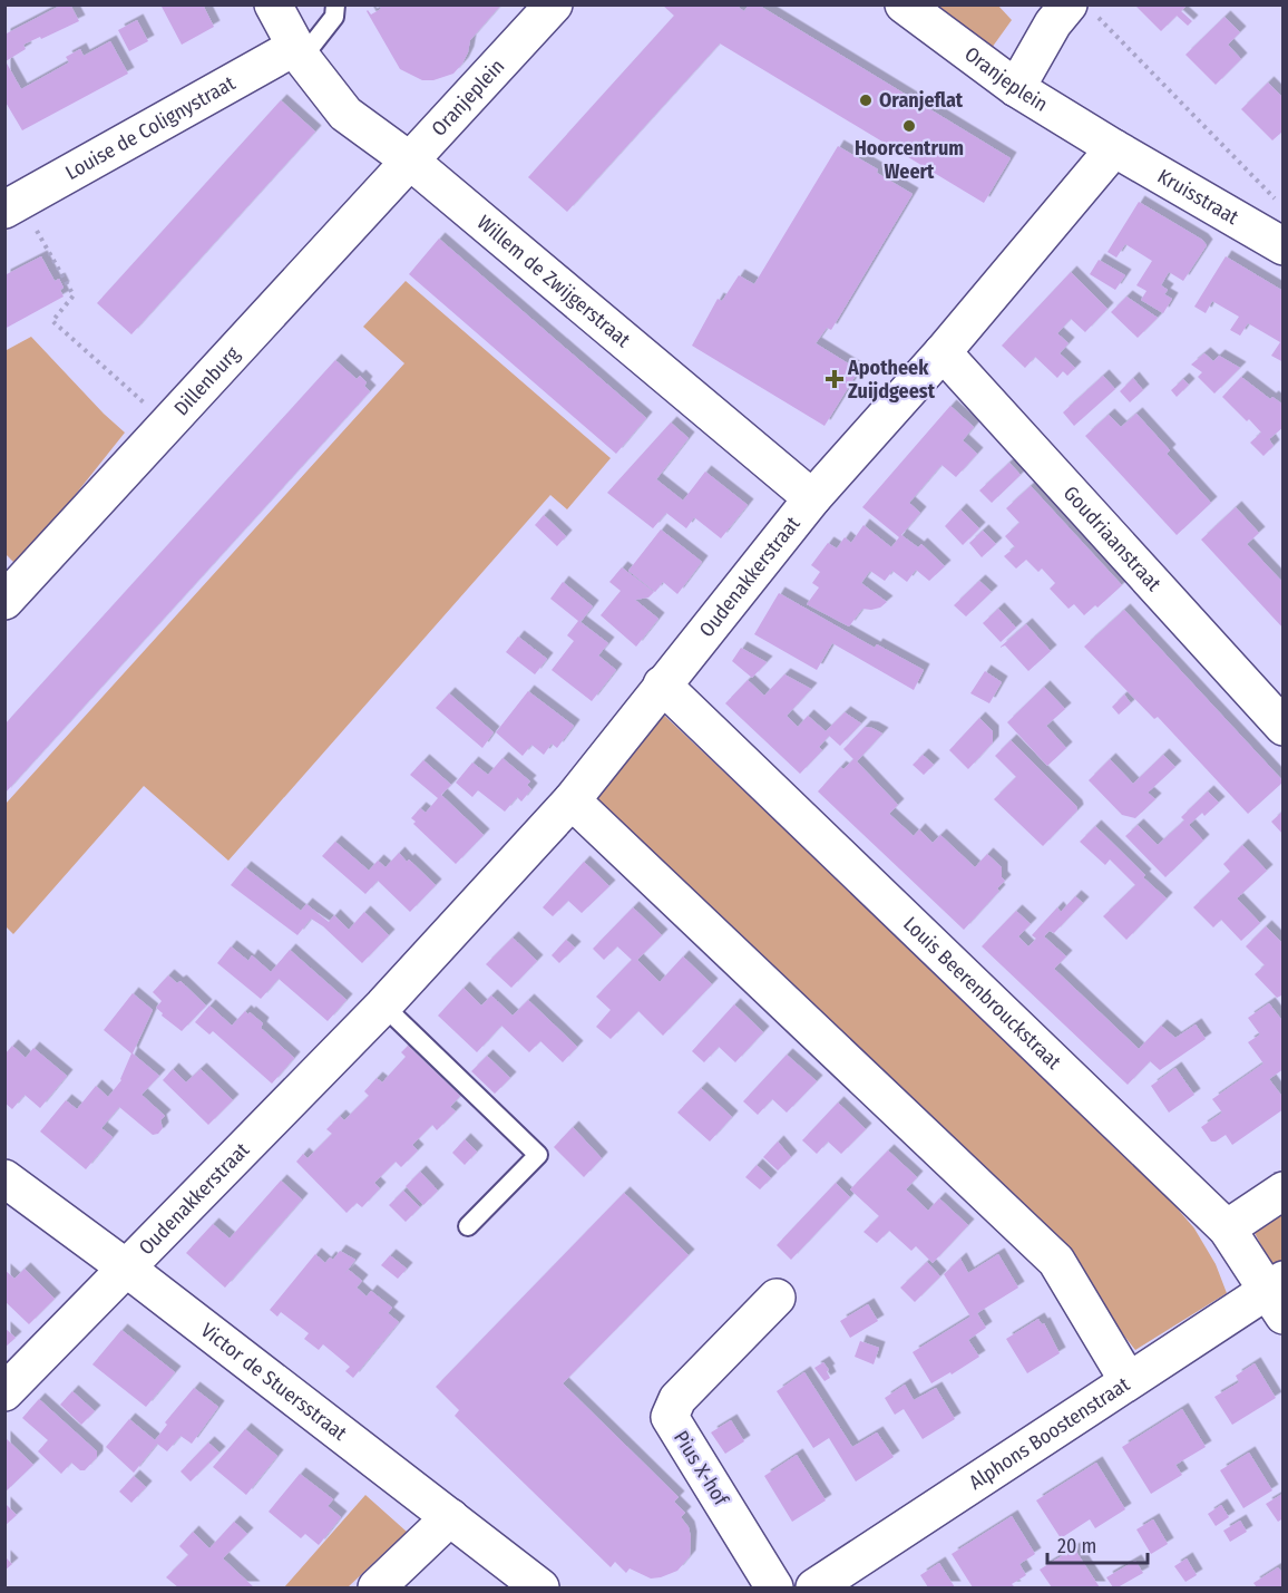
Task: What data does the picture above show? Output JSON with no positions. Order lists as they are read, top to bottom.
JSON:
{
  "streets": {
    "street": [
      "Oranjeplein",
      "Louise de Colignystraat",
      "Kruisstraat",
      "Willem de Zwijgerstraat",
      "Dillenburg",
      "Goudriaanstraat",
      "Oudenakkerstraat",
      "Louis Beerenbrouckstraat",
      "Victor de Stuersstraat",
      "Alphons Boostenstraat",
      "Pius X-hof"
    ]
  },
  "crossings": [
    ["Oranjeplein", "Kruisstraat"],
    ["Oranjeplein", "Willem de Zwijgerstraat"],
    ["Oranjeplein", "Dillenburg"],
    ["Oranjeplein", "Oudenakkerstraat"],
    ["Louise de Colignystraat", "Willem de Zwijgerstraat"],
    ["Kruisstraat", "Oudenakkerstraat"],
    ["Willem de Zwijgerstraat", "Dillenburg"],
    ["Willem de Zwijgerstraat", "Oudenakkerstraat"],
    ["Goudriaanstraat", "Oudenakkerstraat"],
    ["Oudenakkerstraat", "Louis Beerenbrouckstraat"],
    ["Oudenakkerstraat", "Victor de Stuersstraat"],
    ["Louis Beerenbrouckstraat", "Alphons Boostenstraat"]
  ],
  "places": {
    "other": ["Oranjeflat", "Hoorcentrum Weert"],
    "health": ["Apotheek Zuijdgeest"]
  },
  "scale_bar": "20 m"
}
